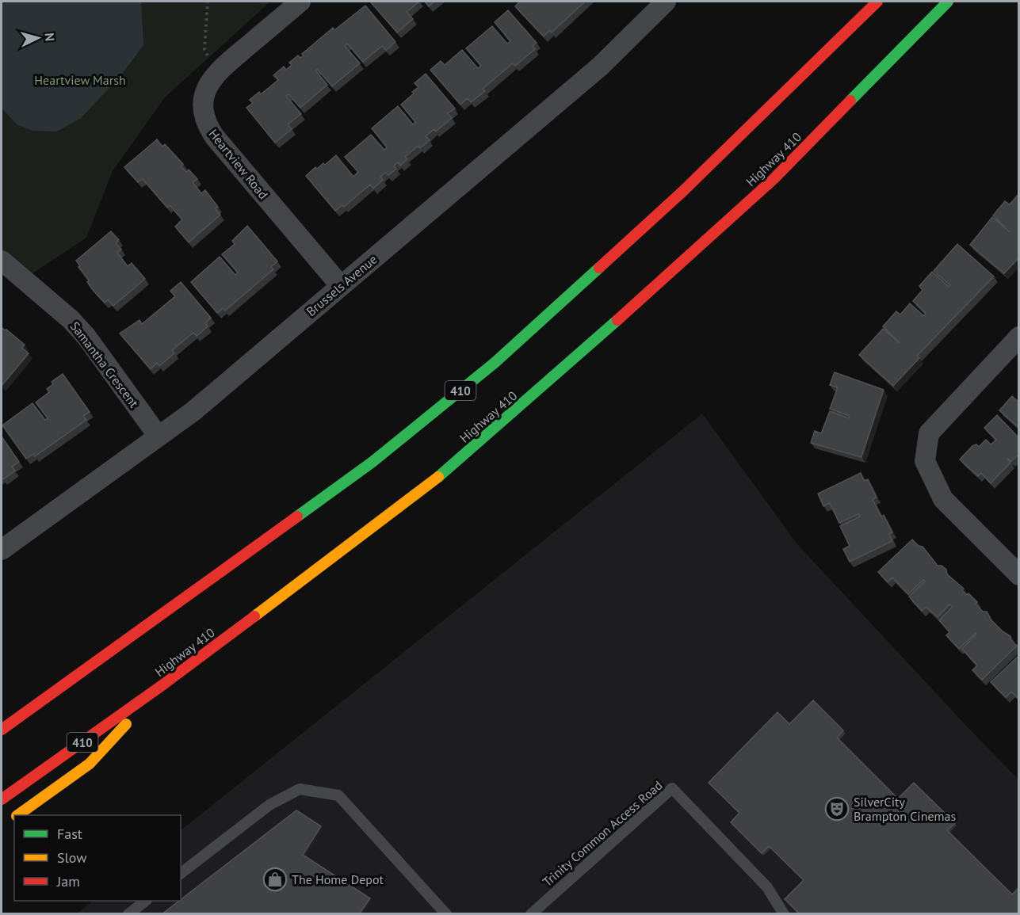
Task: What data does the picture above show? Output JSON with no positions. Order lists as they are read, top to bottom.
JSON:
{
  "streets": {
    "highway": ["Highway 410", "410"],
    "street": ["Heartview Road", "Brussels Avenue", "Samantha Crescent"],
    "lane": ["Trinity Common Access Road"]
  },
  "crossings": [
    ["Heartview Road", "Brussels Avenue"],
    ["Brussels Avenue", "Samantha Crescent"]
  ],
  "parks": ["Heartview Marsh"],
  "places": {
    "theatre": ["SilverCity Brampton Cinemas"],
    "shop": ["The Home Depot"]
  },
  "legend": ["Fast", "Slow", "Jam"],
  "north": "right"
}
